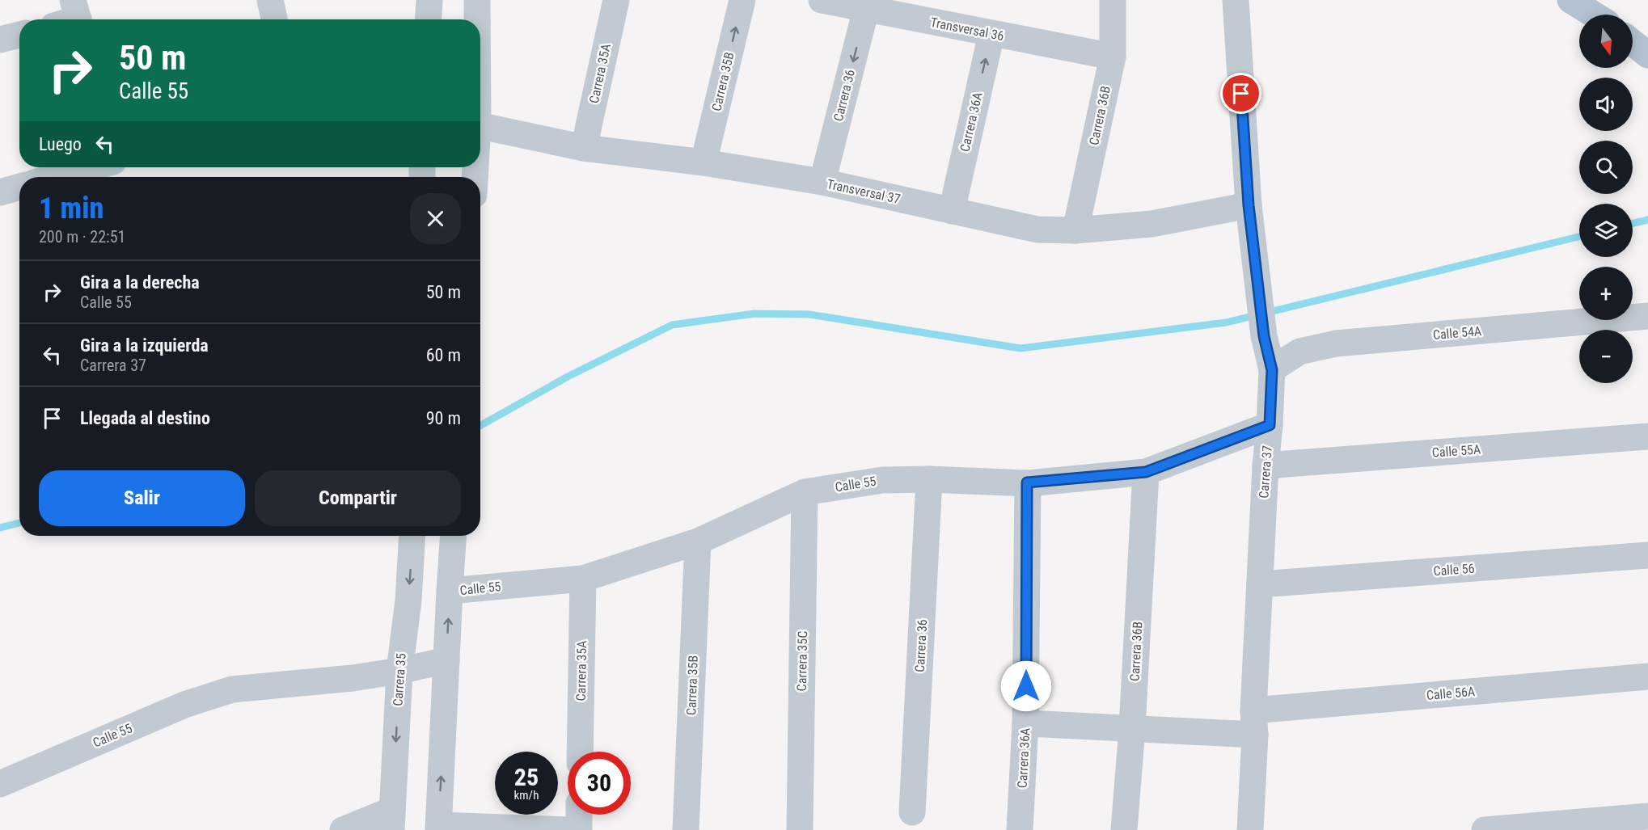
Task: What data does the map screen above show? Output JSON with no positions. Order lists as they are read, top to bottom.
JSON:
{
  "streets": {
    "street": [
      "Transversal 36",
      "Carrera 35A",
      "Carrera 35B",
      "Carrera 36",
      "Carrera 36B",
      "Carrera 36A",
      "Transversal 37",
      "Calle 54A",
      "Calle 55A",
      "Carrera 37",
      "Calle 55",
      "Calle 56",
      "Carrera 35C",
      "Carrera 35",
      "Calle 56A"
    ]
  },
  "crossings": [
    ["Transversal 36", "Carrera 36"],
    ["Transversal 36", "Carrera 36B"],
    ["Transversal 36", "Carrera 36A"],
    ["Carrera 35A", "Transversal 37"],
    ["Carrera 35A", "Calle 55"],
    ["Carrera 35B", "Transversal 37"],
    ["Carrera 35B", "Calle 55"],
    ["Carrera 36", "Transversal 37"],
    ["Carrera 36", "Calle 55"],
    ["Carrera 36B", "Transversal 37"],
    ["Carrera 36B", "Calle 55"],
    ["Carrera 36B", "Calle 56A"],
    ["Carrera 36A", "Transversal 37"],
    ["Carrera 36A", "Calle 55"],
    ["Carrera 36A", "Calle 56A"],
    ["Transversal 37", "Carrera 37"],
    ["Calle 54A", "Carrera 37"],
    ["Calle 55A", "Carrera 37"],
    ["Carrera 37", "Calle 55"],
    ["Carrera 37", "Calle 56"],
    ["Carrera 37", "Calle 56A"],
    ["Calle 55", "Carrera 35C"],
    ["Calle 55", "Carrera 35"]
  ],
  "one_way": ["Carrera 35B"],
  "north": "bottom",
  "page": {
    "map_buttons": ["+", "−"],
    "turn": ["50 m", "Calle 55"],
    "then": "Luego",
    "heading": ["1 min", "200 m · 22:51"],
    "list": [
      {
        "name": "Gira a la derecha",
        "note": "Calle 55",
        "value": "50 m"
      },
      {
        "name": "Gira a la izquierda",
        "note": "Carrera 37",
        "value": "60 m"
      },
      {
        "name": "Llegada al destino",
        "value": "90 m"
      }
    ],
    "buttons": ["Salir", "Compartir"],
    "speed": "25 km/h",
    "limit": "30"
  }
}
